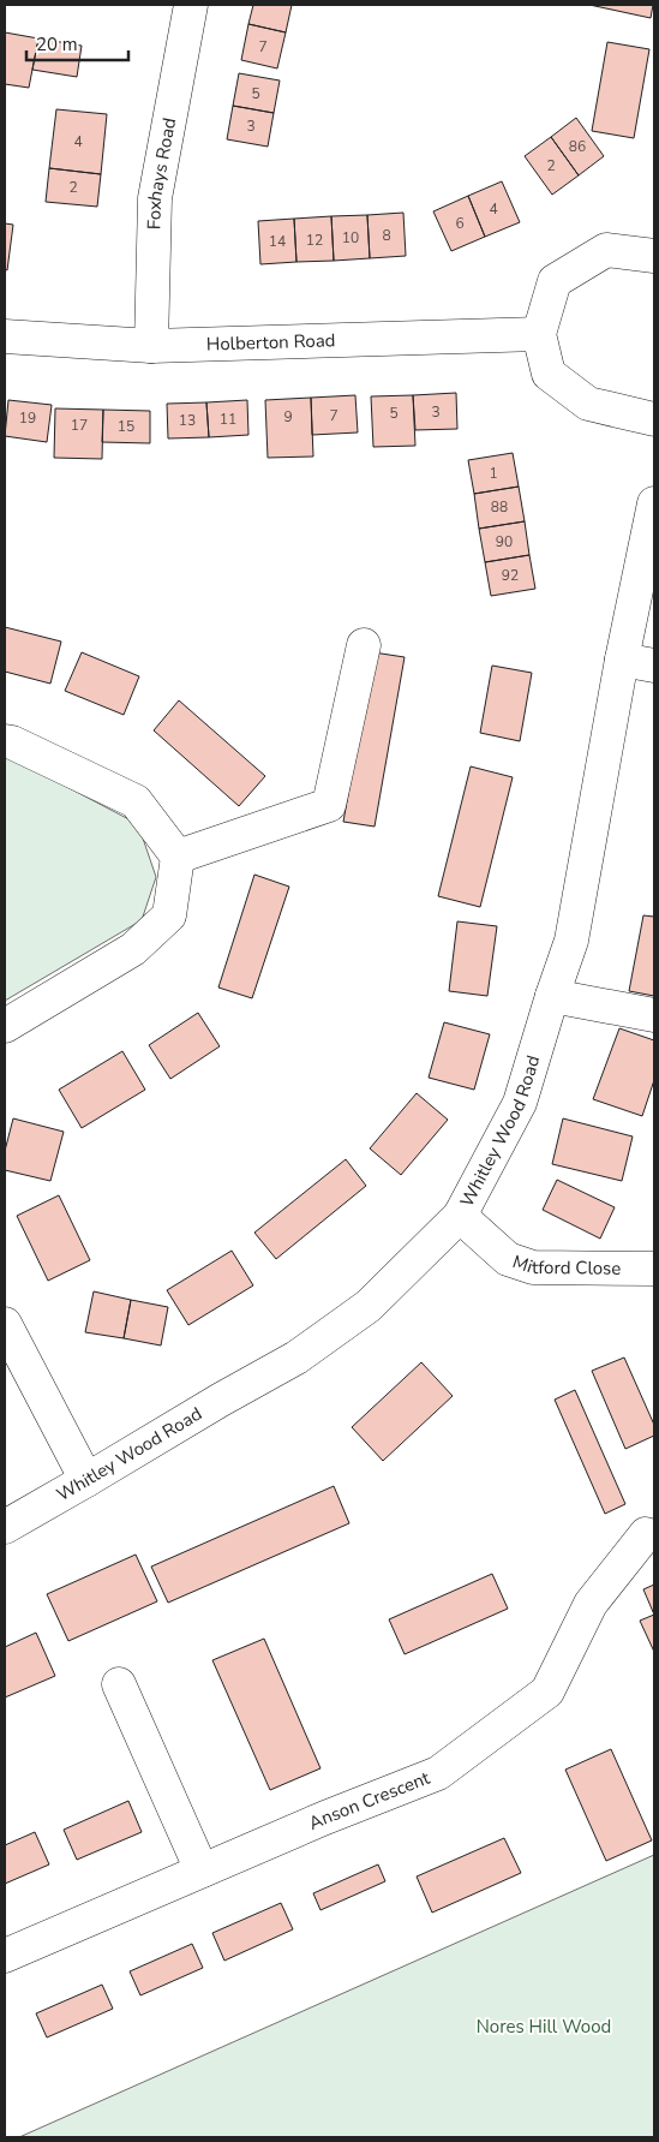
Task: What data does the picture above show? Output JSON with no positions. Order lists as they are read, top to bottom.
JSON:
{
  "streets": {
    "street": [
      "Foxhays Road",
      "Holberton Road",
      "Whitley Wood Road",
      "Mitford Close",
      "Anson Crescent"
    ]
  },
  "crossings": [
    ["Foxhays Road", "Holberton Road"],
    ["Whitley Wood Road", "Mitford Close"]
  ],
  "parks": ["Nores Hill Wood"],
  "house_numbers": [
    "7",
    "5",
    "3",
    "4",
    "86",
    "2",
    "2",
    "4",
    "6",
    "8",
    "10",
    "12",
    "14",
    "3",
    "5",
    "7",
    "9",
    "19",
    "11",
    "13",
    "17",
    "15",
    "1",
    "88",
    "90",
    "92"
  ],
  "scale_bar": "20 m"
}
